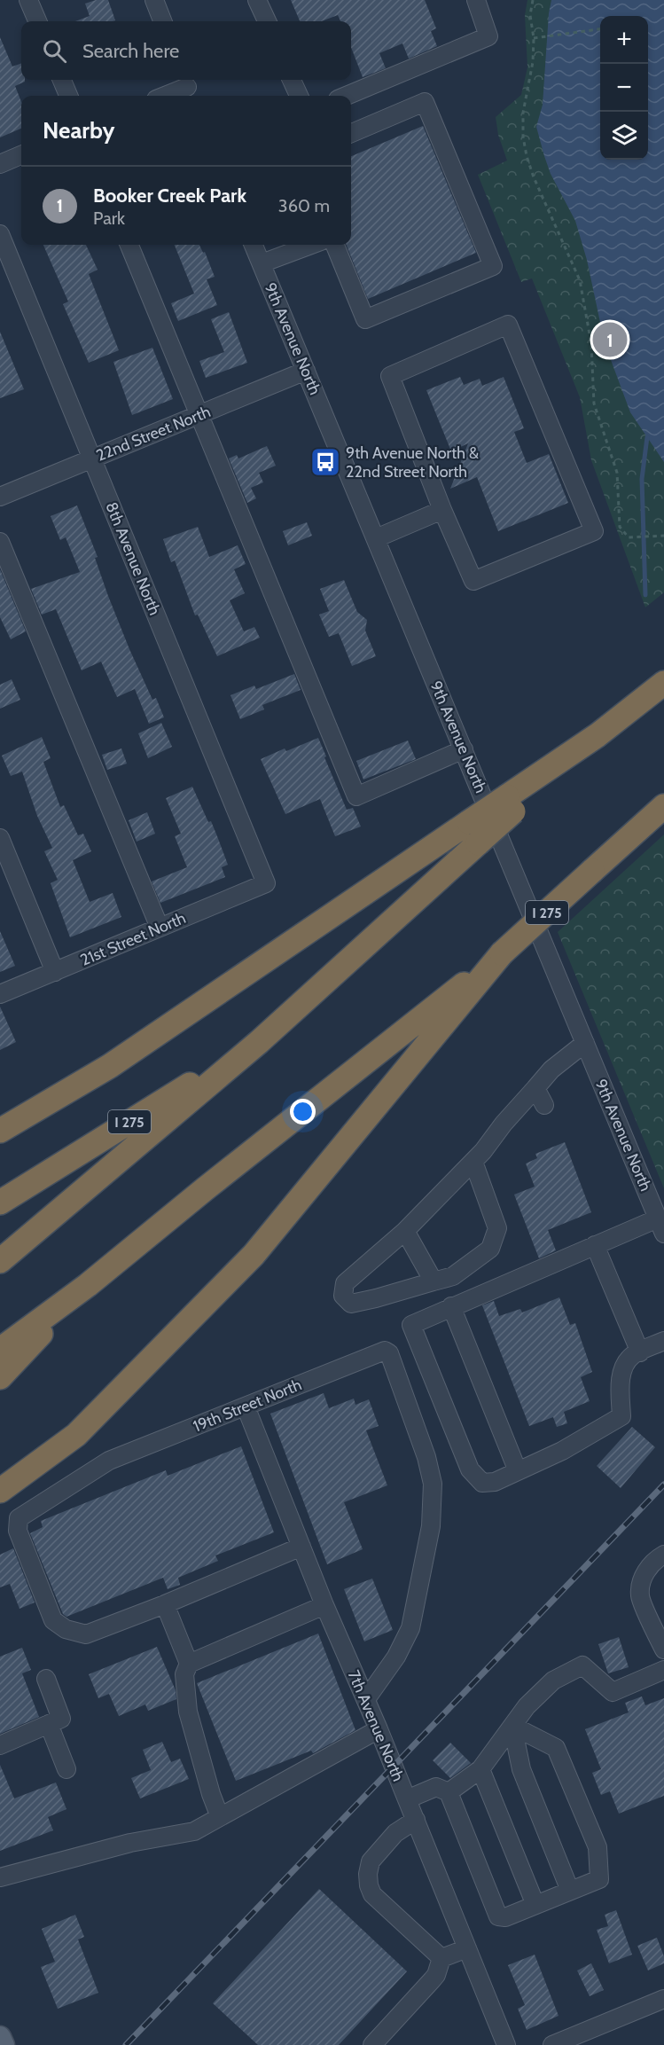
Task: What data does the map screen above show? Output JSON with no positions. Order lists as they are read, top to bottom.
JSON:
{
  "streets": {
    "highway": ["I 275"],
    "street": [
      "9th Avenue North",
      "22nd Street North",
      "8th Avenue North",
      "21st Street North",
      "19th Street North",
      "7th Avenue North"
    ]
  },
  "crossings": [
    ["9th Avenue North", "22nd Street North"],
    ["22nd Street North", "8th Avenue North"],
    ["8th Avenue North", "21st Street North"],
    ["19th Street North", "7th Avenue North"]
  ],
  "places": {
    "bus stop": ["9th Avenue North & 22nd Street North"]
  },
  "page": {
    "map_buttons": ["+", "−"],
    "search": "Search here",
    "heading": "Nearby",
    "list": [
      {
        "mark": "1",
        "name": "Booker Creek Park",
        "note": "Park",
        "value": "360 m"
      }
    ],
    "pins": "1"
  }
}
